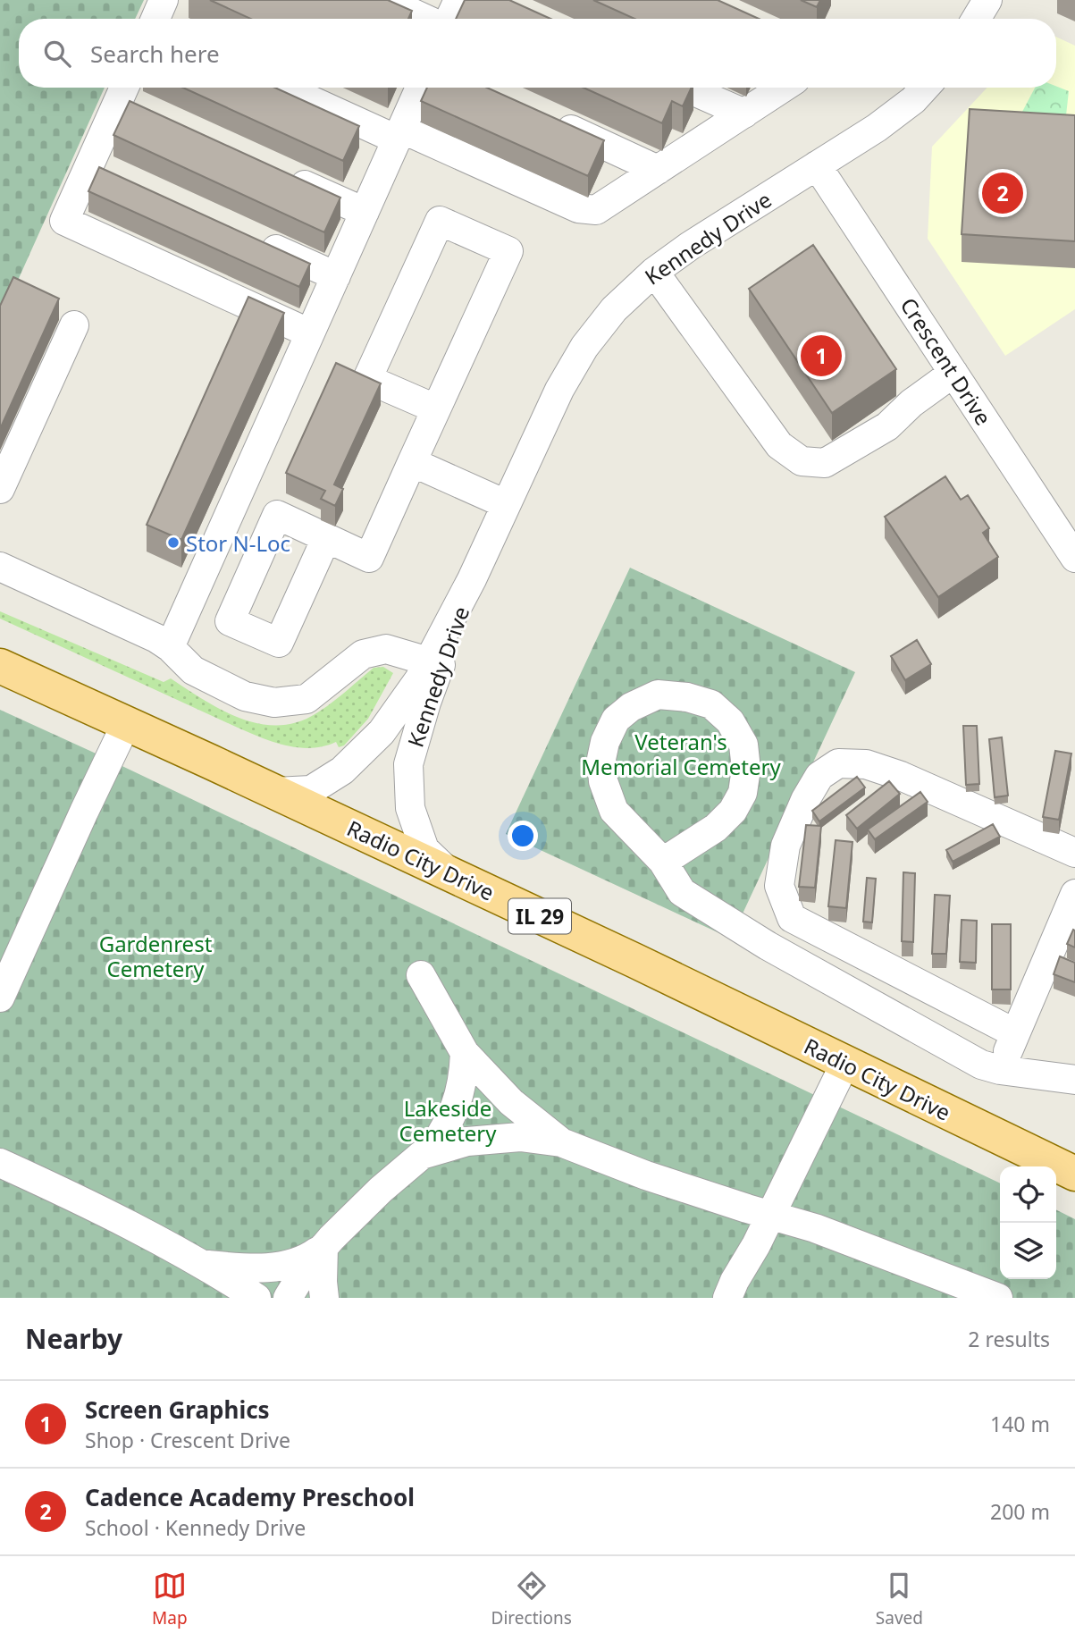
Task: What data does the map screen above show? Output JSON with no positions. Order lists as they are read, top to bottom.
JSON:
{
  "streets": {
    "main road": ["Radio City Drive", "IL 29"],
    "street": ["Kennedy Drive", "Crescent Drive"]
  },
  "crossings": [
    ["Kennedy Drive", "Crescent Drive"],
    ["Kennedy Drive", "Radio City Drive"]
  ],
  "parks": ["Veteran's Memorial Cemetery", "Gardenrest Cemetery", "Lakeside Cemetery"],
  "places": ["Stor N-Loc"],
  "page": {
    "search": "Search here",
    "pins": ["2", "1"],
    "heading": ["Nearby", "2 results"],
    "list": [
      {
        "mark": "1",
        "name": "Screen Graphics",
        "note": "Shop · Crescent Drive",
        "value": "140 m"
      },
      {
        "mark": "2",
        "name": "Cadence Academy Preschool",
        "note": "School · Kennedy Drive",
        "value": "200 m"
      }
    ],
    "nav": ["Map", "Directions", "Saved"]
  }
}
